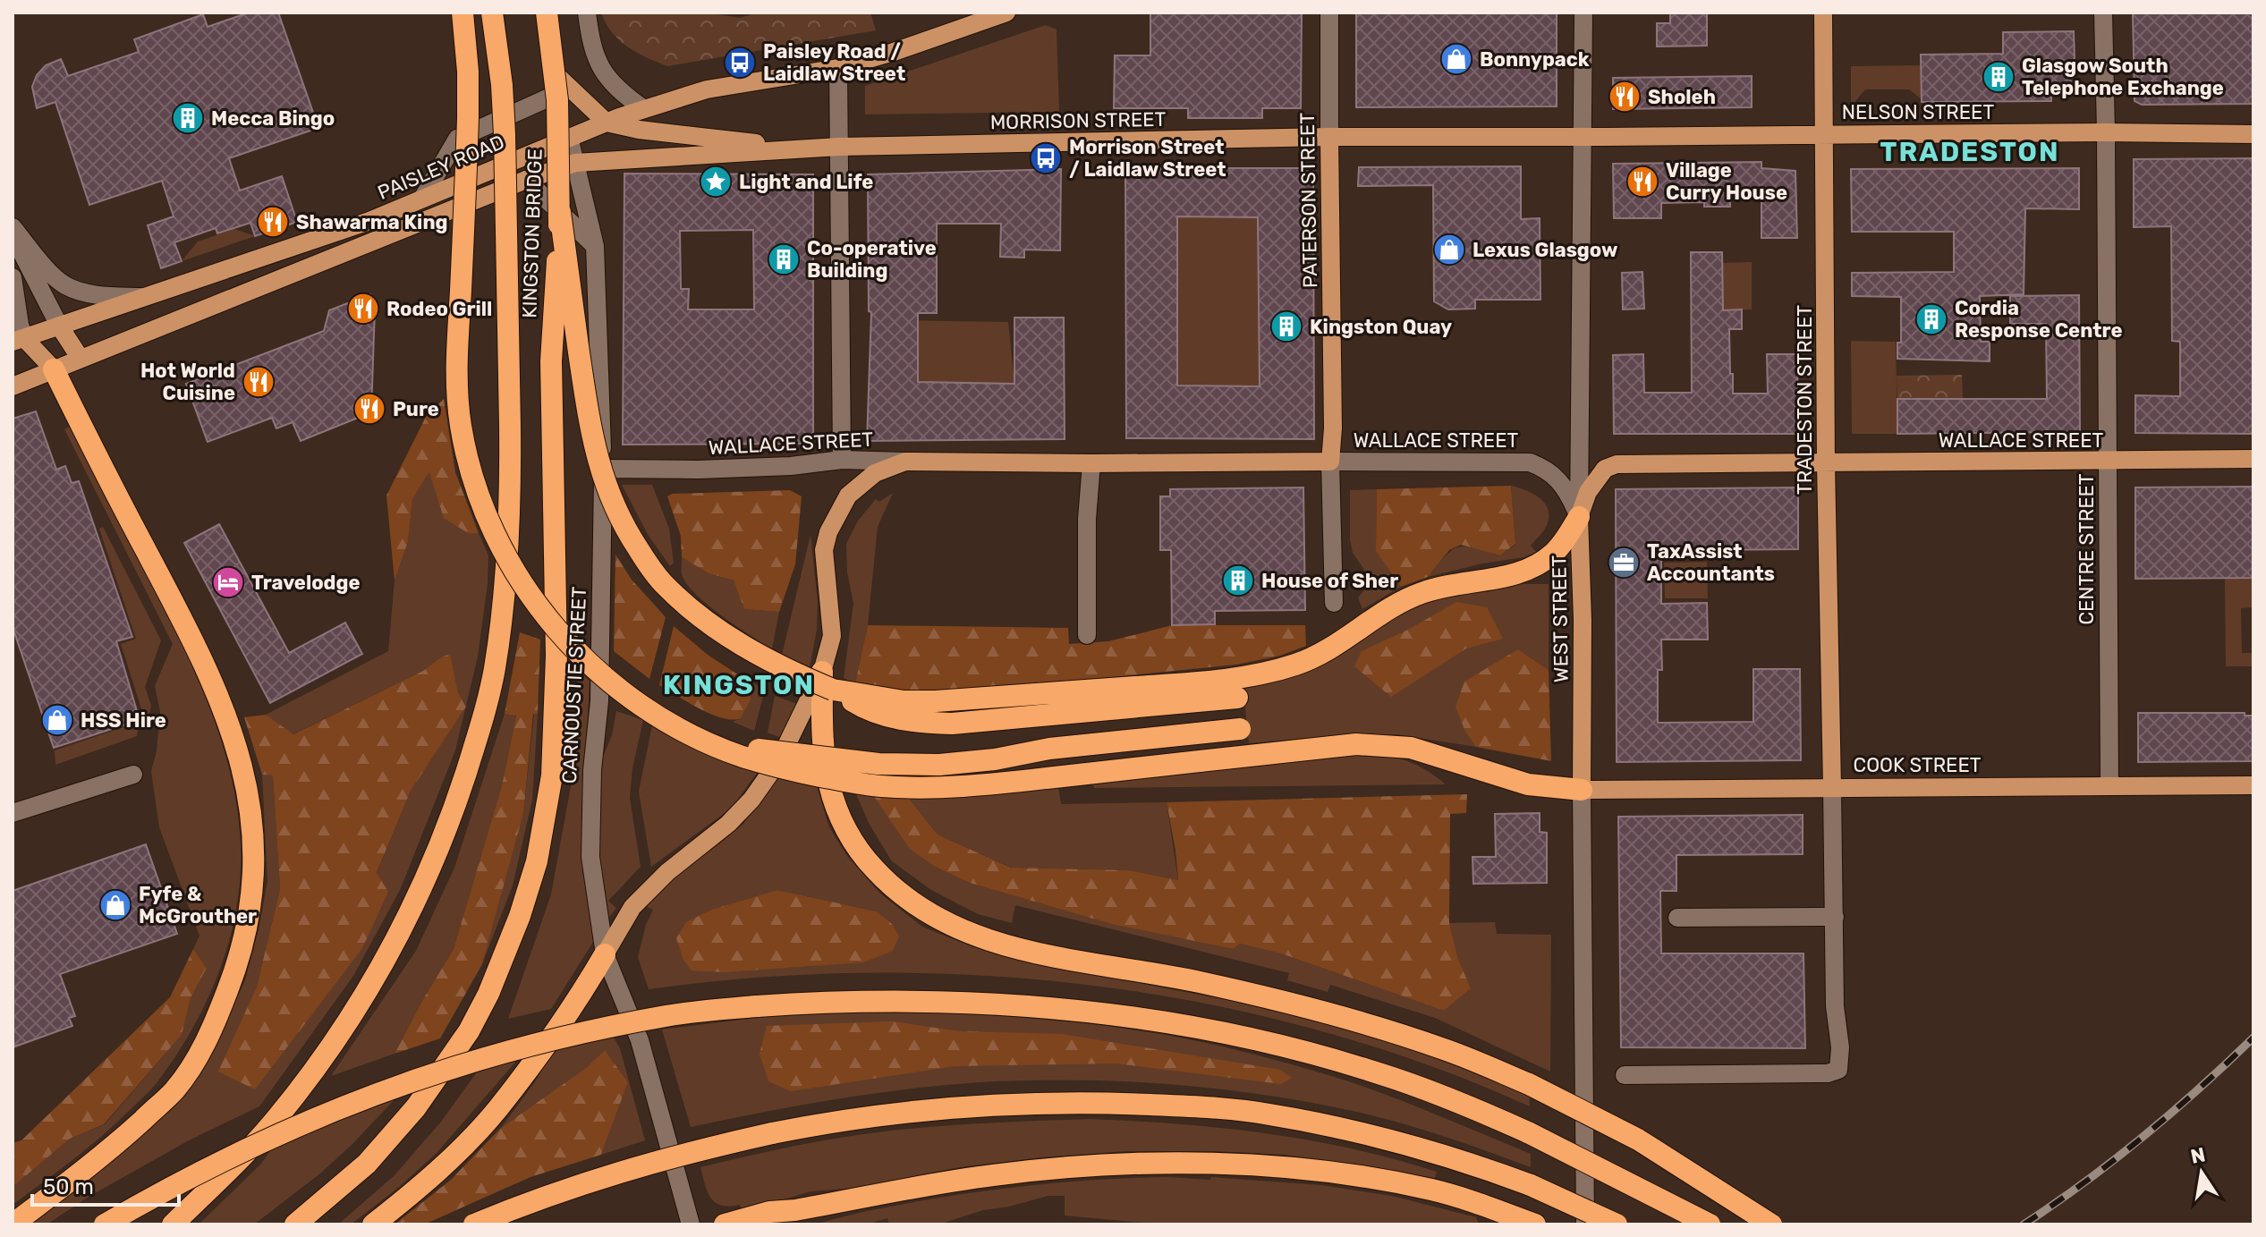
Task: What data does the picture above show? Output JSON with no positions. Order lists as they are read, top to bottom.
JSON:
{
  "streets": {
    "highway": ["KINGSTON BRIDGE"],
    "main road": [
      "NELSON STREET",
      "MORRISON STREET",
      "PAISLEY ROAD",
      "PATERSON STREET",
      "TRADESTON STREET",
      "WALLACE STREET",
      "WEST STREET",
      "COOK STREET"
    ],
    "street": ["CENTRE STREET", "CARNOUSTIE STREET"]
  },
  "crossings": [
    ["NELSON STREET", "MORRISON STREET"],
    ["NELSON STREET", "TRADESTON STREET"],
    ["NELSON STREET", "CENTRE STREET"],
    ["NELSON STREET", "WEST STREET"],
    ["MORRISON STREET", "PATERSON STREET"],
    ["MORRISON STREET", "WEST STREET"],
    ["MORRISON STREET", "CARNOUSTIE STREET"],
    ["PAISLEY ROAD", "CARNOUSTIE STREET"],
    ["PATERSON STREET", "WALLACE STREET"],
    ["TRADESTON STREET", "WALLACE STREET"],
    ["TRADESTON STREET", "COOK STREET"],
    ["WALLACE STREET", "CENTRE STREET"],
    ["WALLACE STREET", "WEST STREET"],
    ["WALLACE STREET", "CARNOUSTIE STREET"],
    ["CENTRE STREET", "COOK STREET"],
    ["WEST STREET", "COOK STREET"]
  ],
  "districts": ["TRADESTON", "KINGSTON"],
  "places": {
    "shop": [
      "Bonnypack",
      "Lexus Glasgow",
      "HSS Hire",
      "Fyfe & McGrouther"
    ],
    "bus stop": ["Paisley Road / Laidlaw Street", "Morrison Street / Laidlaw Street"],
    "building": [
      "Glasgow South Telephone Exchange",
      "Mecca Bingo",
      "Co-operative Building",
      "Cordia Response Centre",
      "Kingston Quay",
      "House of Sher"
    ],
    "restaurant": [
      "Sholeh",
      "Village Curry House",
      "Shawarma King",
      "Rodeo Grill",
      "Hot World Cuisine",
      "Pure"
    ],
    "place": ["Light and Life"],
    "office": ["TaxAssist Accountants"],
    "hotel": ["Travelodge"]
  },
  "scale_bar": "50 m",
  "north": "top"
}
